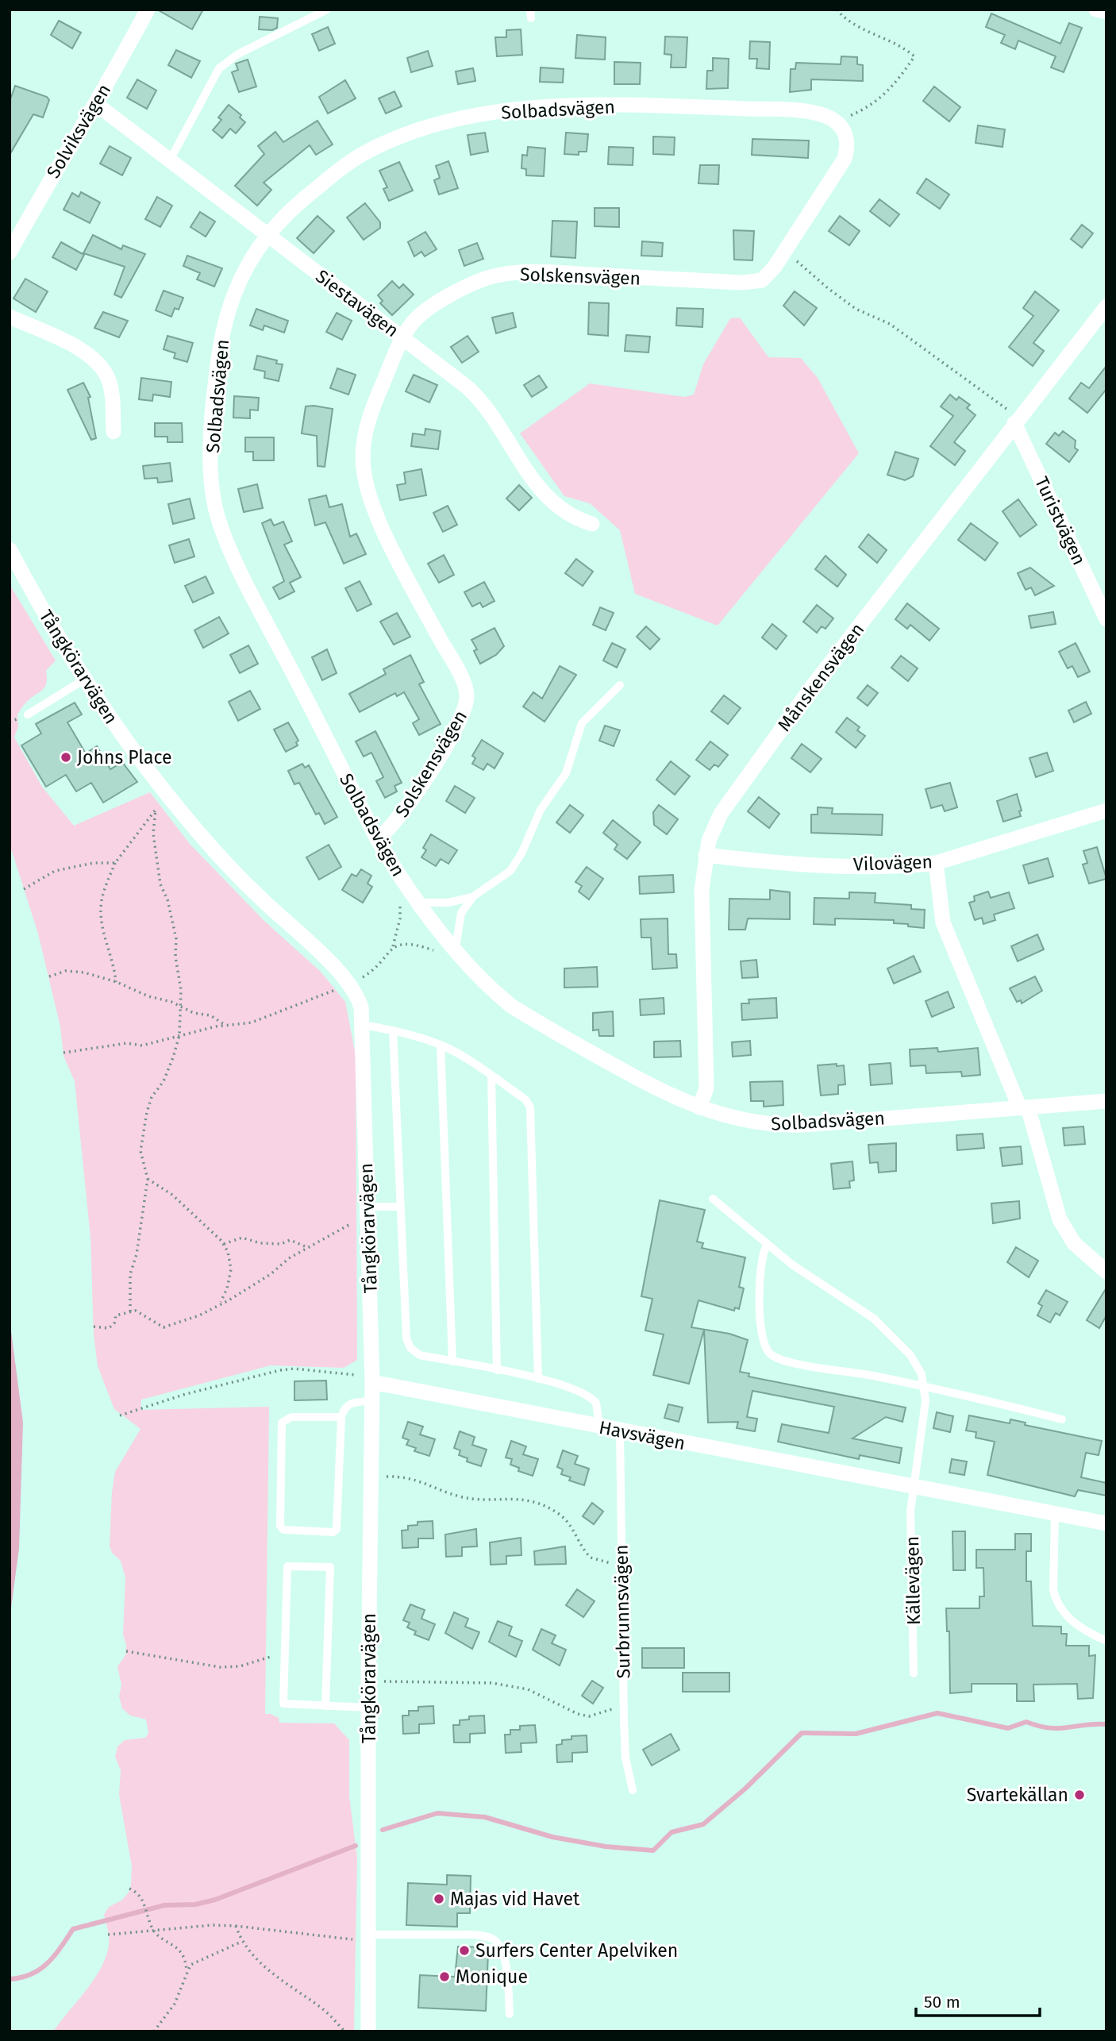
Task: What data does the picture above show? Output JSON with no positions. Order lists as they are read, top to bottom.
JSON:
{
  "streets": {
    "street": [
      "Solbadsvägen",
      "Solviksvägen",
      "Solskensvägen",
      "Siestavägen",
      "Turistvägen",
      "Tångkörarvägen",
      "Månskensvägen",
      "Vilovägen",
      "Havsvägen"
    ],
    "lane": ["Källevägen", "Surbrunnsvägen"]
  },
  "crossings": [
    ["Solbadsvägen", "Solskensvägen"],
    ["Solbadsvägen", "Siestavägen"],
    ["Solbadsvägen", "Månskensvägen"],
    ["Solviksvägen", "Siestavägen"],
    ["Solskensvägen", "Siestavägen"],
    ["Turistvägen", "Månskensvägen"],
    ["Tångkörarvägen", "Havsvägen"],
    ["Månskensvägen", "Vilovägen"],
    ["Havsvägen", "Källevägen"],
    ["Havsvägen", "Surbrunnsvägen"]
  ],
  "places": [
    "Johns Place",
    "Svartekällan",
    "Majas vid Havet",
    "Surfers Center Apelviken",
    "Monique"
  ],
  "scale_bar": "50 m"
}
